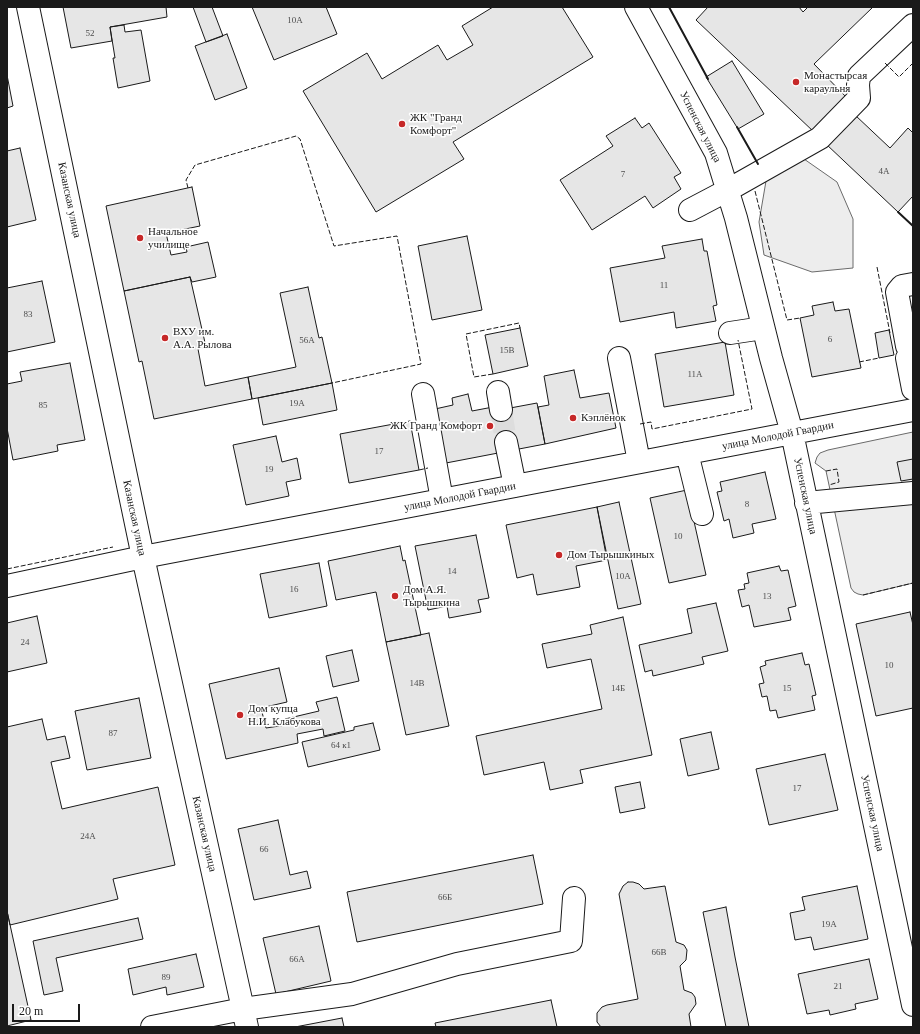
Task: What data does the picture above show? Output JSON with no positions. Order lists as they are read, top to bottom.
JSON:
{
  "streets": {
    "street": ["Успенская улица", "Казанская улица", "улица Молодой Гвардии"]
  },
  "crossings": [
    ["Успенская улица", "улица Молодой Гвардии"],
    ["Казанская улица", "улица Молодой Гвардии"]
  ],
  "places": [
    "Монастырсая караульня",
    "ЖК \"Гранд Комфорт\"",
    "Начальное училище",
    "ВХУ им. А.А. Рылова",
    "Кэплёнок",
    "ЖК Гранд Комфорт",
    "Дом Тырышкиных",
    "Дом А.Я. Тырышкина",
    "Дом купца Н.И. Клабукова"
  ],
  "house_numbers": [
    "10А",
    "52",
    "4А",
    "7",
    "11",
    "83",
    "6",
    "56А",
    "15В",
    "11А",
    "19А",
    "85",
    "17",
    "19",
    "8",
    "10",
    "14",
    "10А",
    "16",
    "13",
    "24",
    "10",
    "14В",
    "14Б",
    "15",
    "87",
    "64 к1",
    "17",
    "24А",
    "66",
    "66Б",
    "19А",
    "66В",
    "66А",
    "89",
    "21"
  ],
  "scale_bar": "20 m"
}
